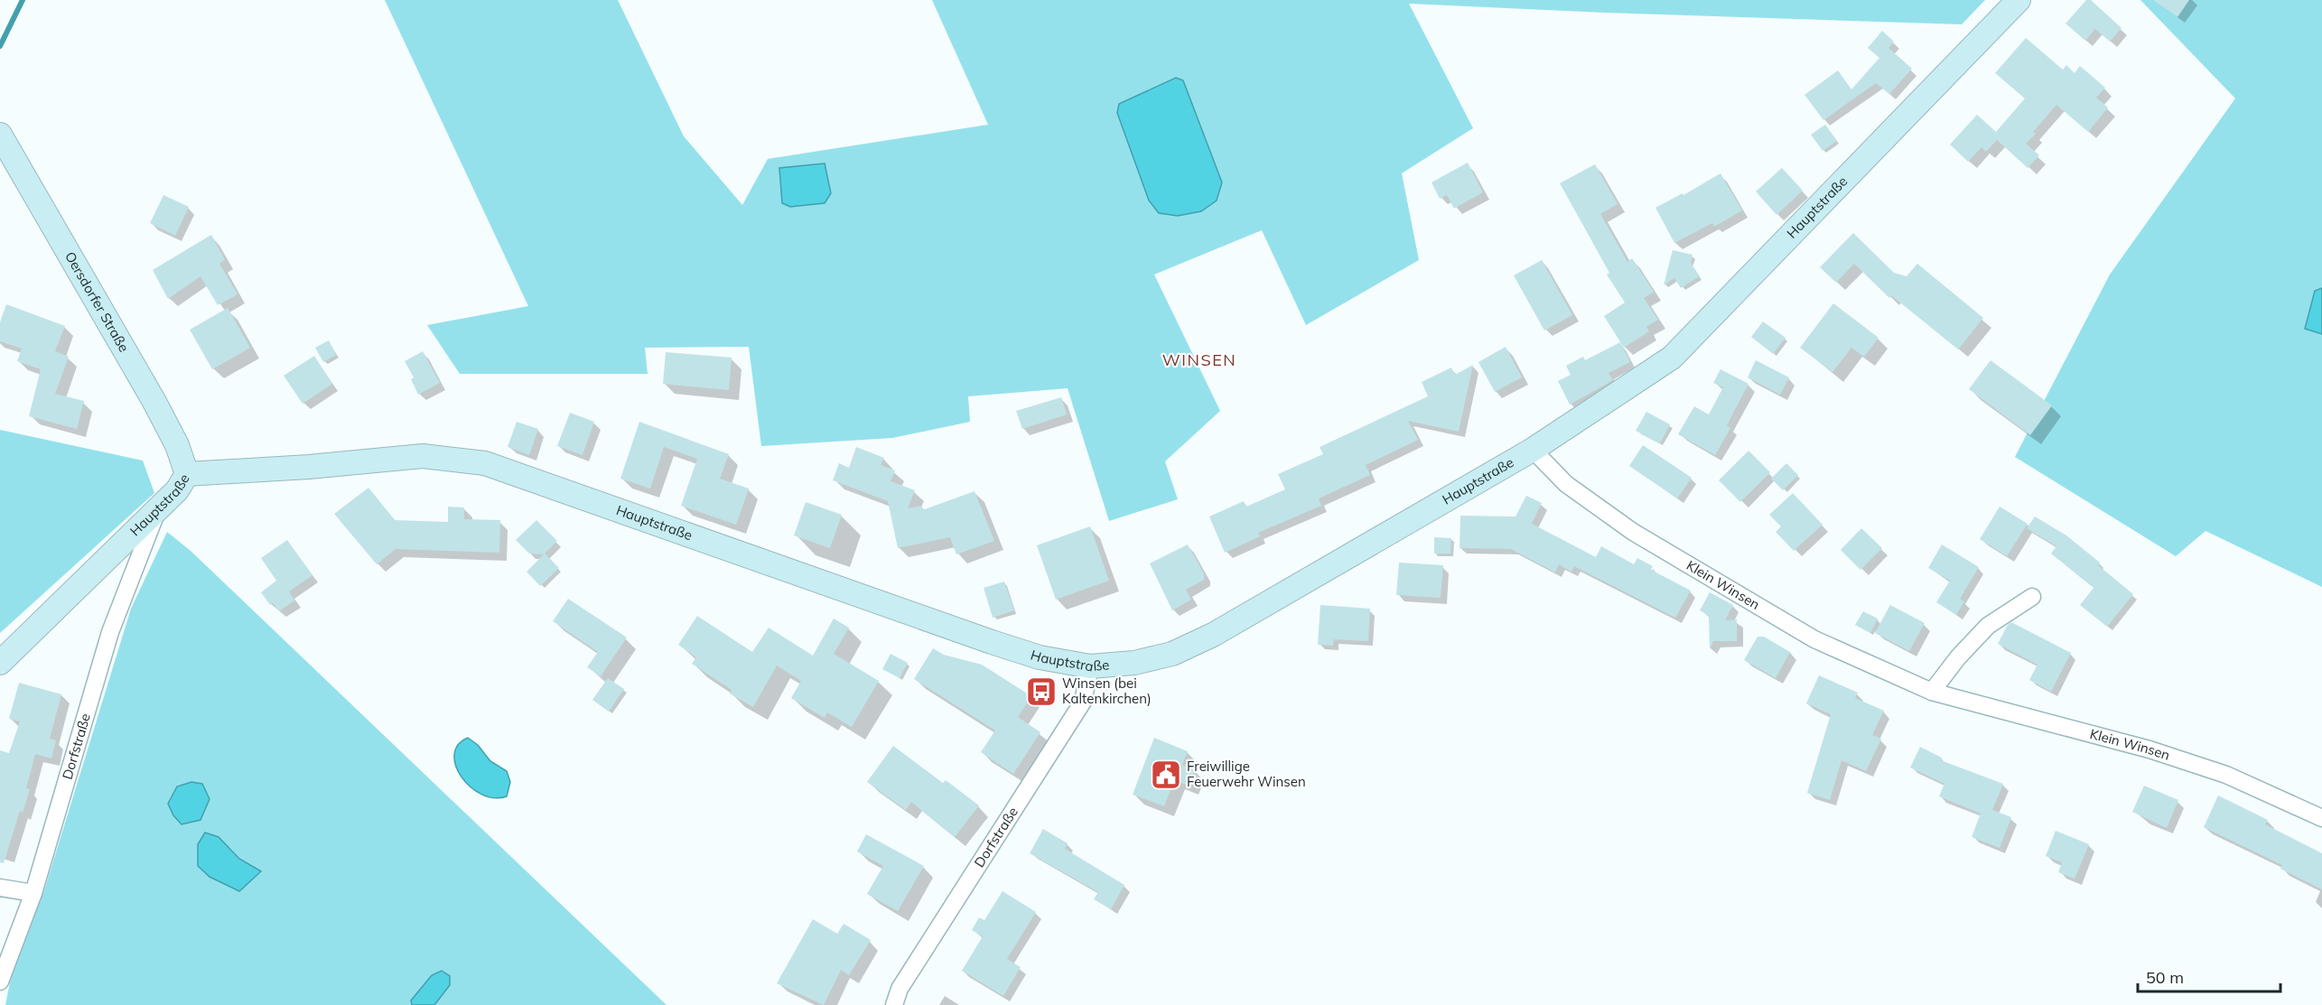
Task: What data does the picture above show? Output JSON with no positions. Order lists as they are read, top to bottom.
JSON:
{
  "streets": {
    "street": [
      "Hauptstraße",
      "Oersdorfer Straße",
      "Klein Winsen",
      "Dorfstraße"
    ]
  },
  "crossings": [
    ["Hauptstraße", "Oersdorfer Straße"],
    ["Hauptstraße", "Klein Winsen"],
    ["Hauptstraße", "Dorfstraße"]
  ],
  "districts": ["WINSEN"],
  "places": {
    "bus stop": ["Winsen (bei Kaltenkirchen)"],
    "public building": ["Freiwillige Feuerwehr Winsen"]
  },
  "scale_bar": "50 m"
}
